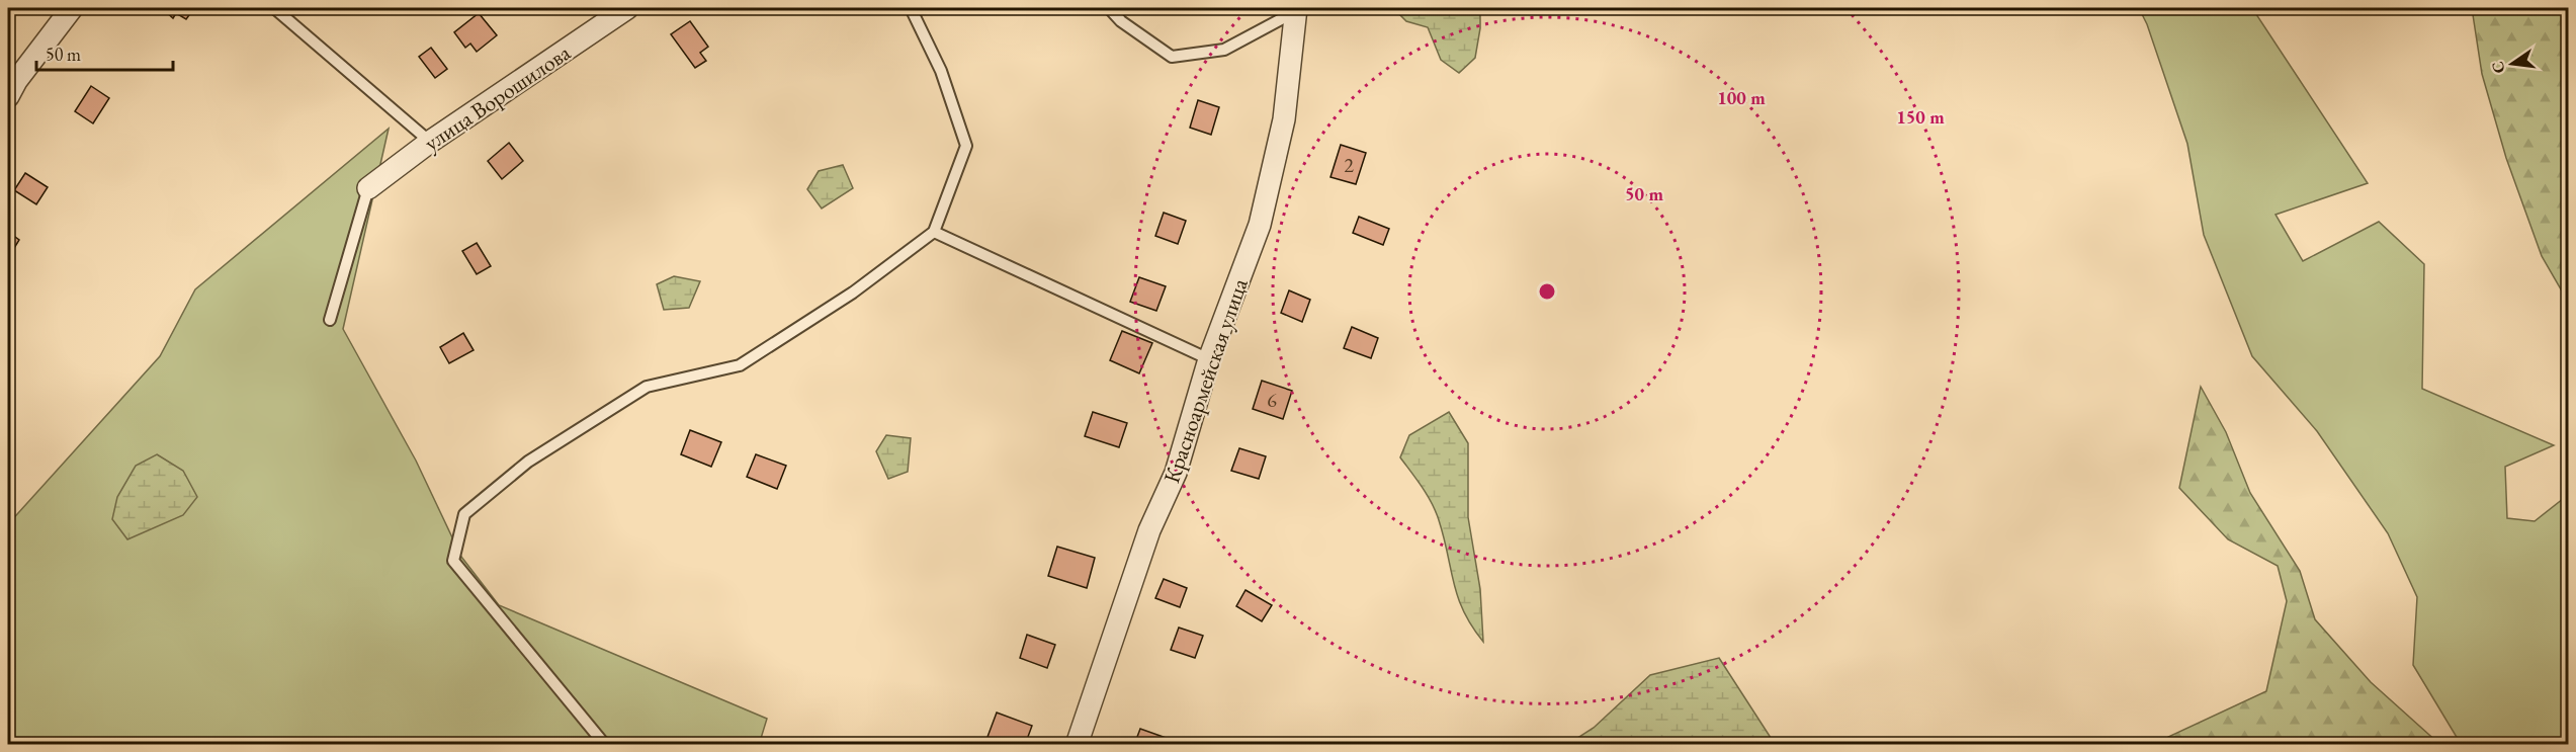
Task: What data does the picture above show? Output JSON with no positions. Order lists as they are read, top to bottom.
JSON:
{
  "streets": {
    "street": ["улица Ворошилова", "Красноармейская улица"]
  },
  "house_numbers": ["2", "6"],
  "scale_bar": "50 m",
  "north": "left",
  "rings": ["100 m", "150 m", "50 m"]
}
